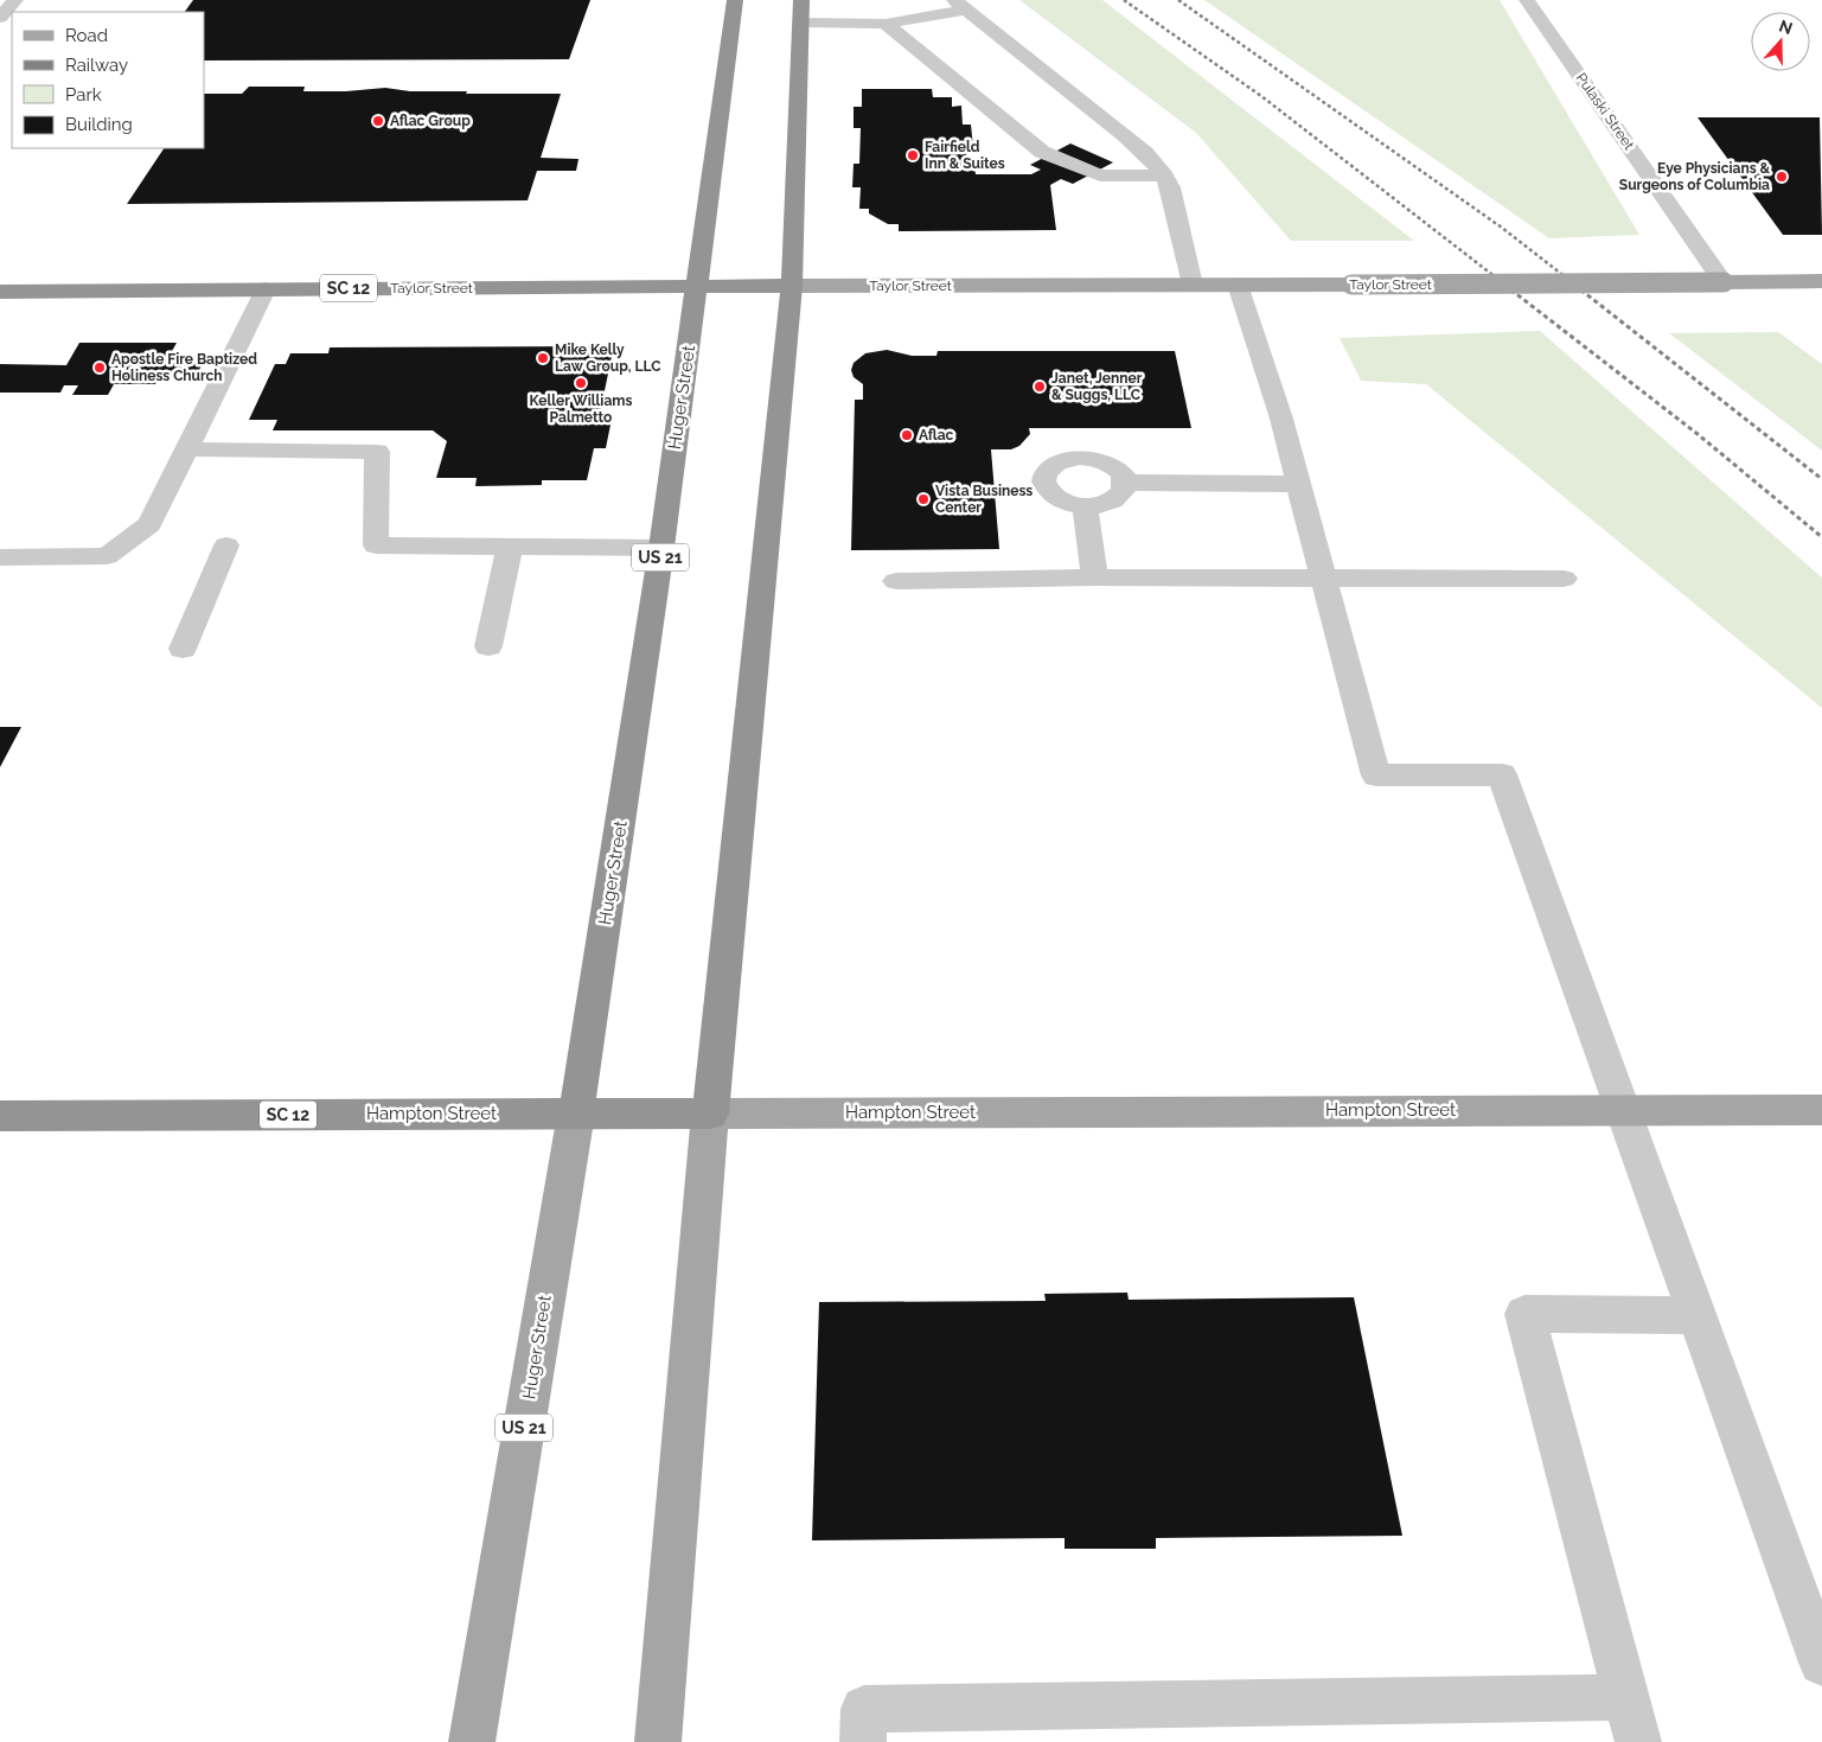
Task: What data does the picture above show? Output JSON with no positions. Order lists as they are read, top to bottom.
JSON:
{
  "streets": {
    "highway": [
      "Taylor Street",
      "SC 12",
      "Huger Street",
      "US 21",
      "Hampton Street"
    ],
    "street": ["Pulaski Street"]
  },
  "crossings": [
    ["Pulaski Street", "Taylor Street"],
    ["Taylor Street", "Huger Street"],
    ["Huger Street", "Hampton Street"]
  ],
  "places": [
    "Aflac Group",
    "Fairfield Inn & Suites",
    "Eye Physicians & Surgeons of Columbia",
    "Mike Kelly Law Group, LLC",
    "Apostle Fire Baptized Holiness Church",
    "Keller Williams Palmetto",
    "Janet, Jenner & Suggs, LLC",
    "Aflac",
    "Vista Business Center"
  ],
  "legend": [
    "Road",
    "Railway",
    "Park",
    "Building"
  ],
  "north": "top"
}
